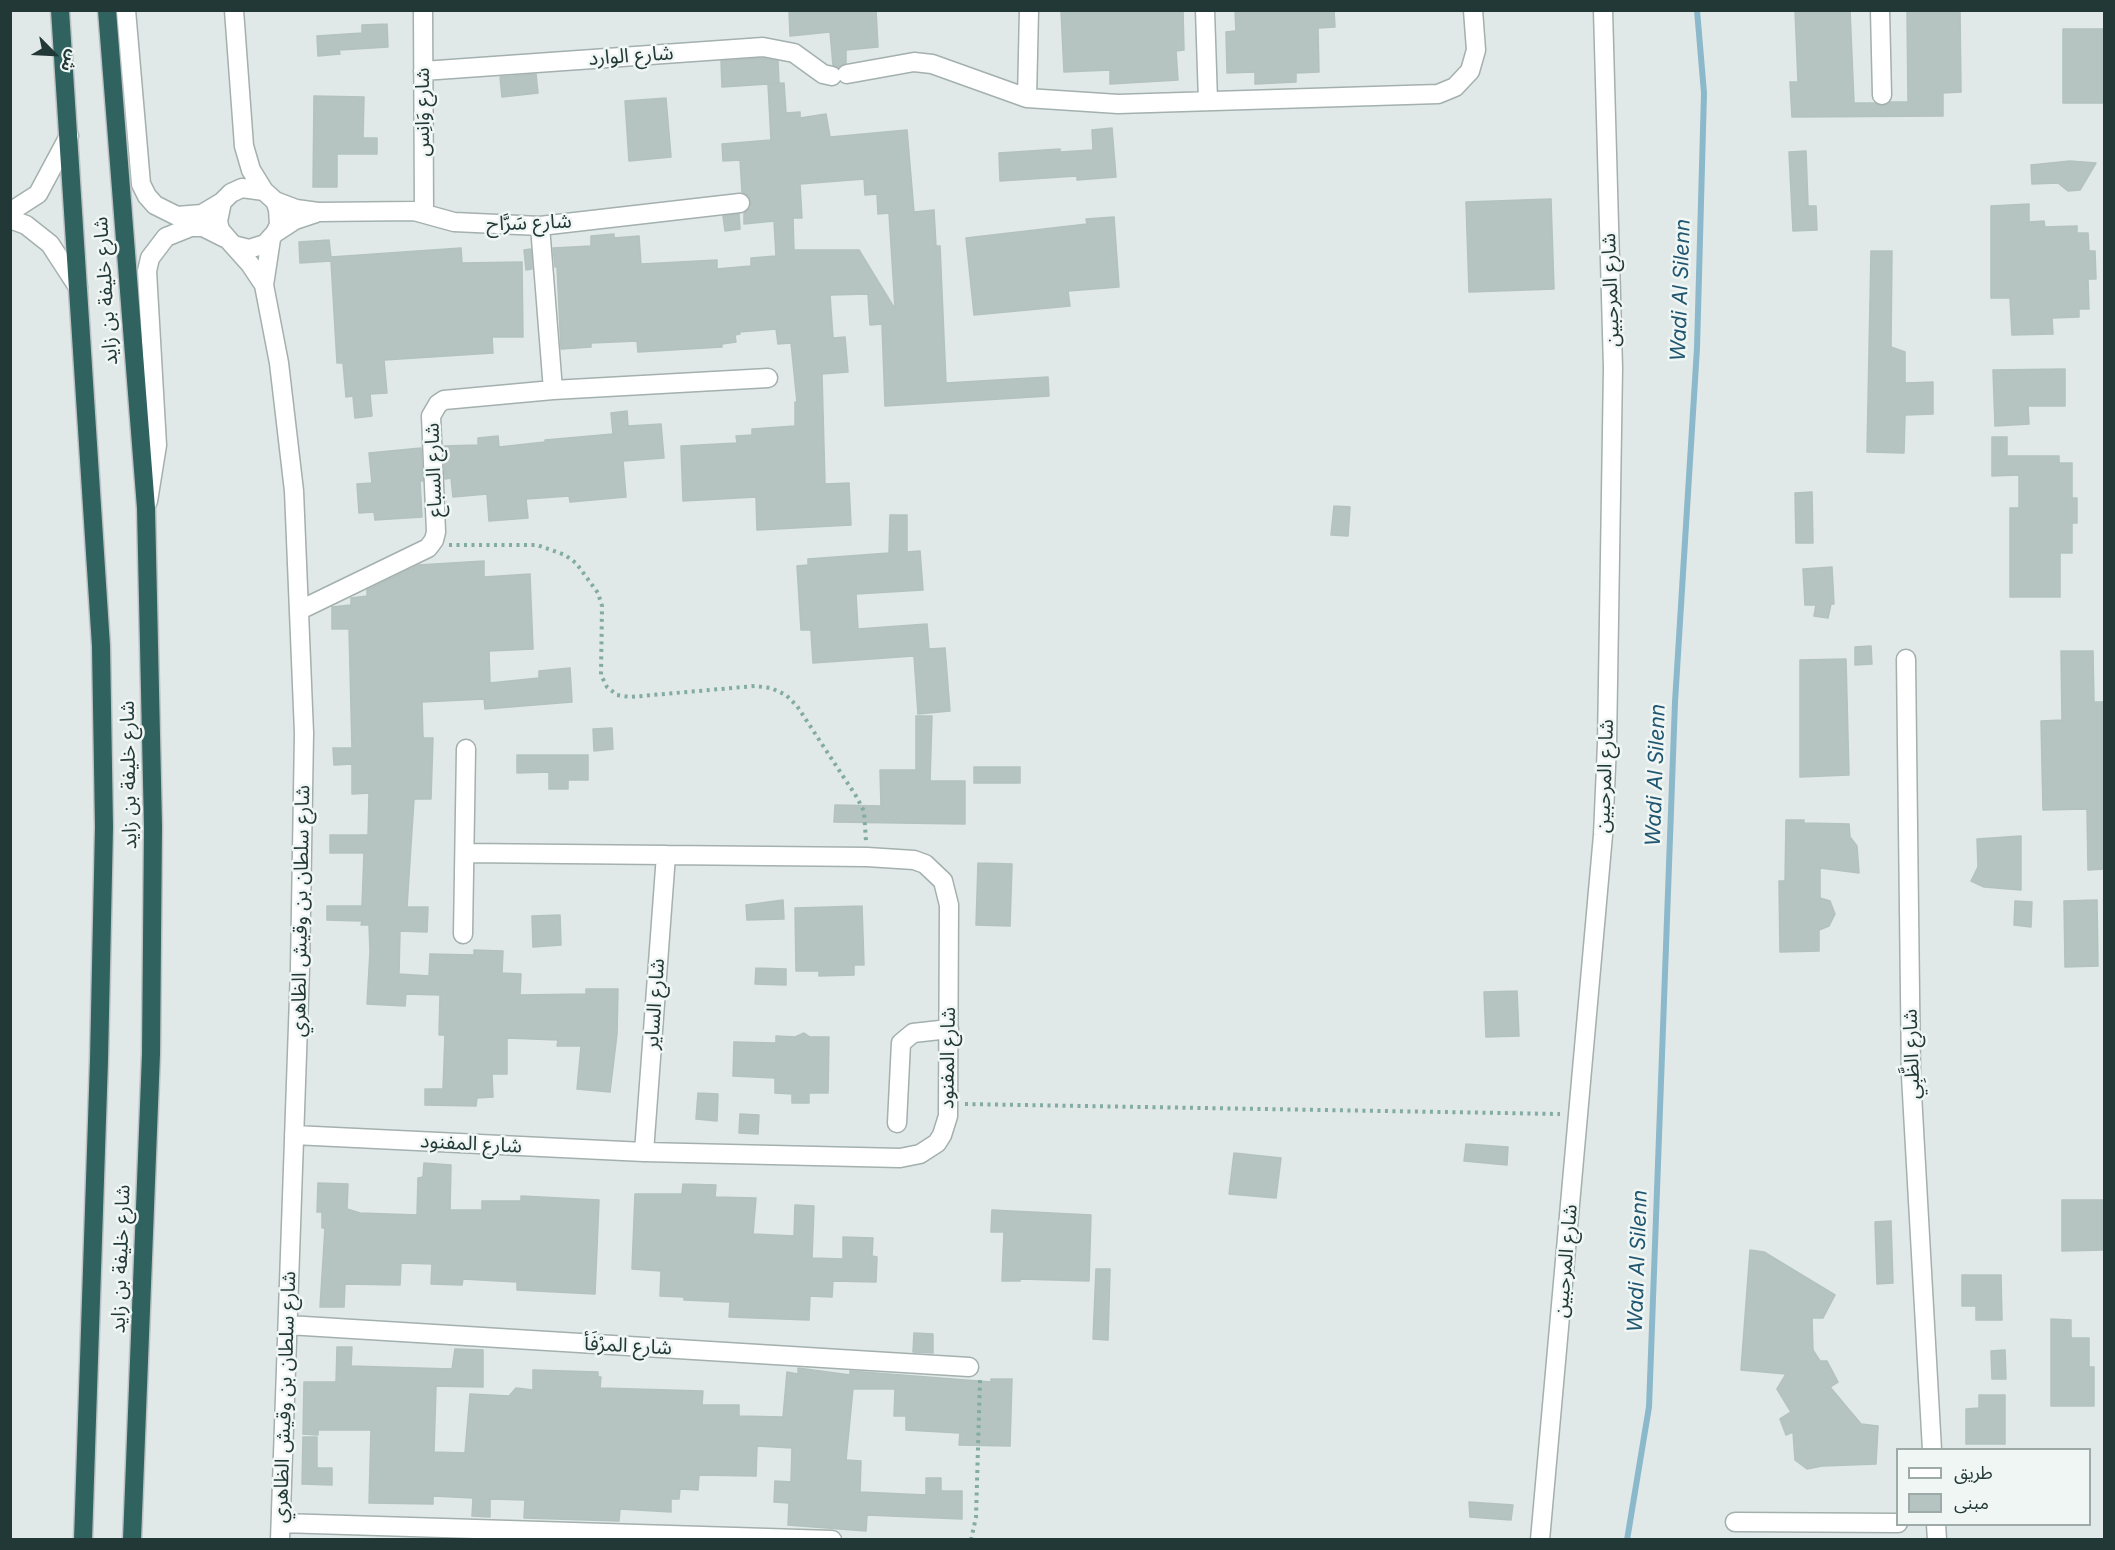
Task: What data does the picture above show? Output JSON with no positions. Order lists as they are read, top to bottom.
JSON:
{
  "streets": {
    "highway": ["شارع خليفة بن زايد"],
    "street": [
      "شارع الوارد",
      "شارع وَانِس",
      "شارع سَرَّاح",
      "شارع المرحبين",
      "شارع السباع",
      "شارع سلطان بن وقيش الظاهري",
      "شارع الساير",
      "شارع الظَّبِي",
      "شارع المفنود",
      "شارع المرْفَأ"
    ]
  },
  "crossings": [
    ["شارع الوارد", "شارع وَانِس"],
    ["شارع وَانِس", "شارع سَرَّاح"],
    ["شارع سَرَّاح", "شارع سلطان بن وقيش الظاهري"],
    ["شارع السباع", "شارع سلطان بن وقيش الظاهري"],
    ["شارع سلطان بن وقيش الظاهري", "شارع المفنود"],
    ["شارع سلطان بن وقيش الظاهري", "شارع المرْفَأ"],
    ["شارع الساير", "شارع المفنود"]
  ],
  "water": ["Wadi Al Silenn"],
  "legend": ["طريق", "مبنى"],
  "north": "bottom right"
}
